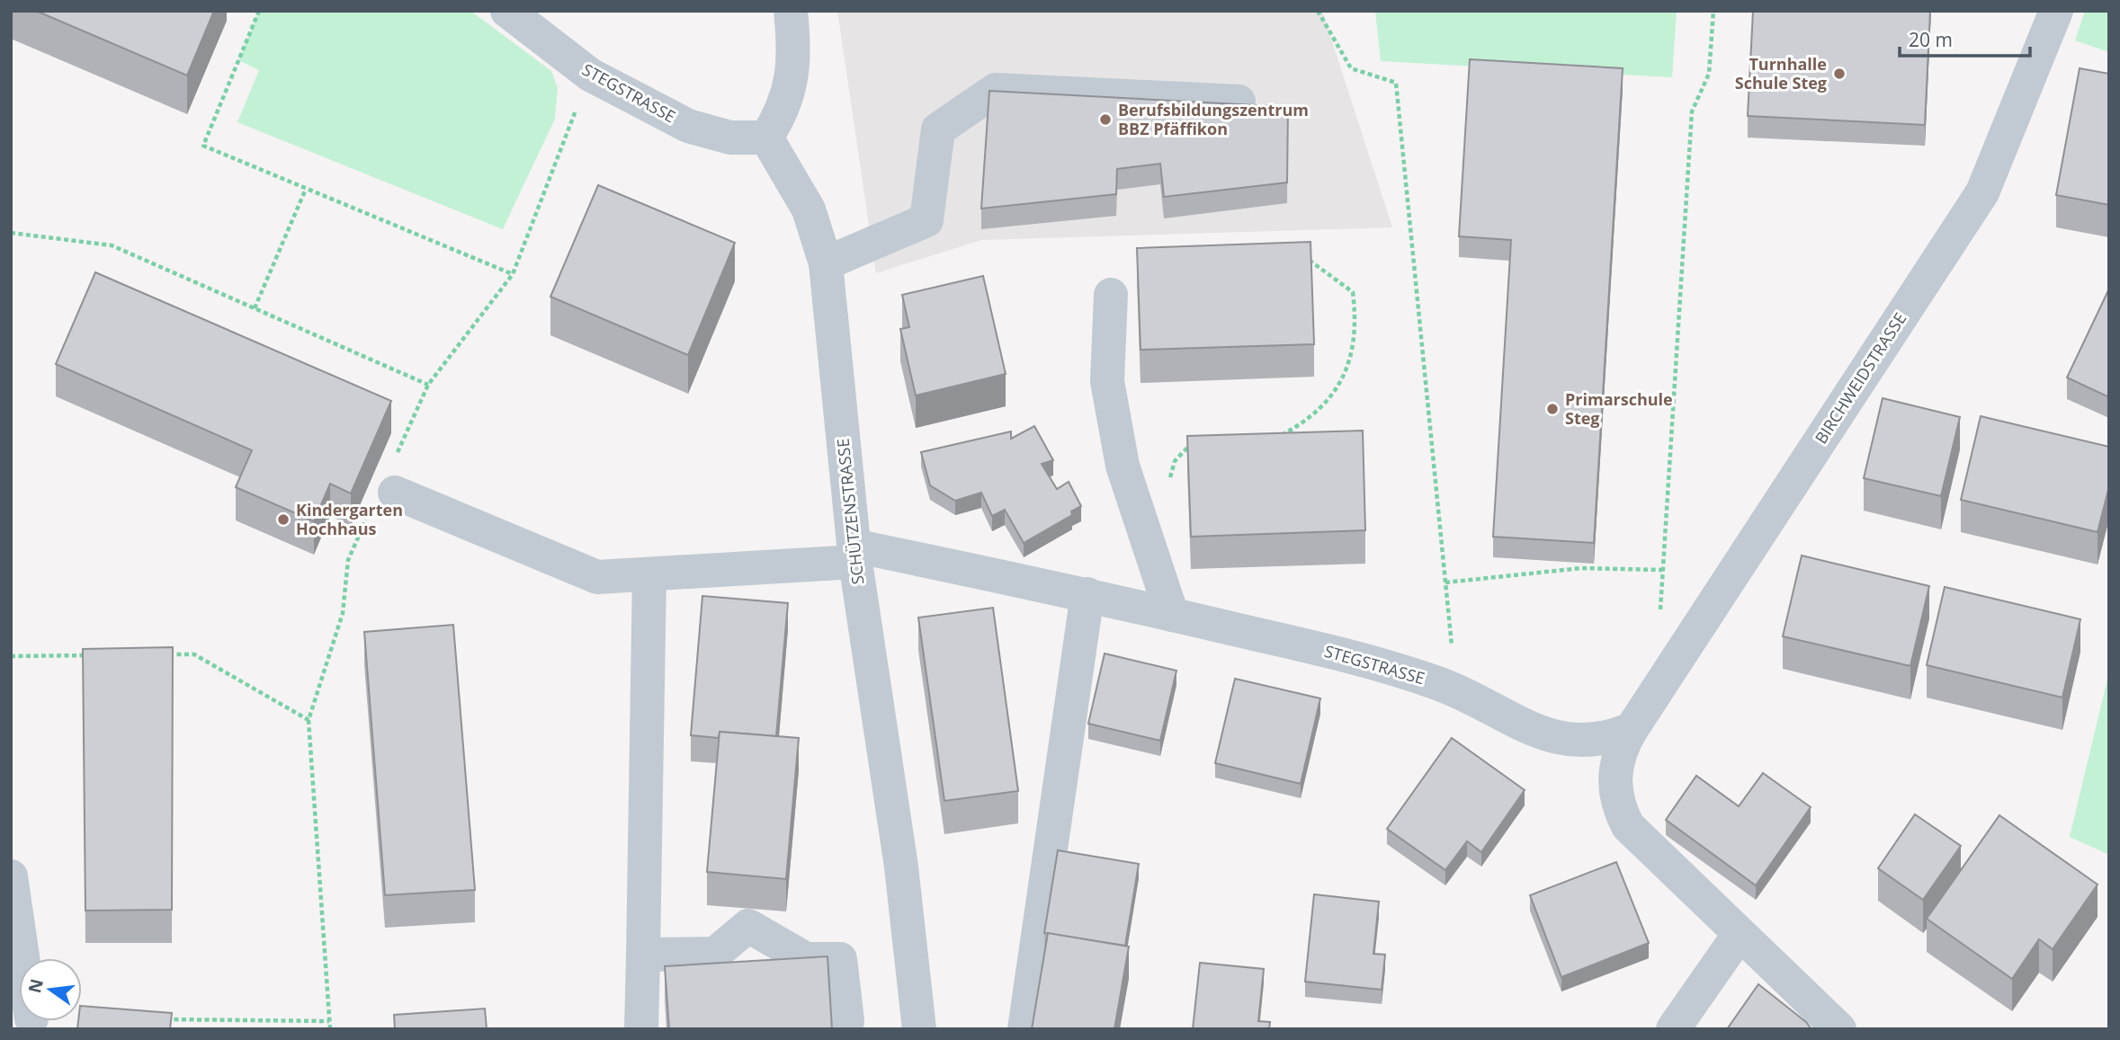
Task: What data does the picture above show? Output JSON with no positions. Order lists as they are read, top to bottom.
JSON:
{
  "streets": {
    "street": ["STEGSTRASSE", "BIRCHWEIDSTRASSE", "SCHÜTZENSTRASSE"]
  },
  "crossings": [
    ["STEGSTRASSE", "BIRCHWEIDSTRASSE"],
    ["STEGSTRASSE", "SCHÜTZENSTRASSE"]
  ],
  "places": [
    "Turnhalle Schule Steg",
    "Berufsbildungszentrum BBZ Pfäffikon",
    "Primarschule Steg",
    "Kindergarten Hochhaus"
  ],
  "scale_bar": "20 m",
  "north": "left"
}
